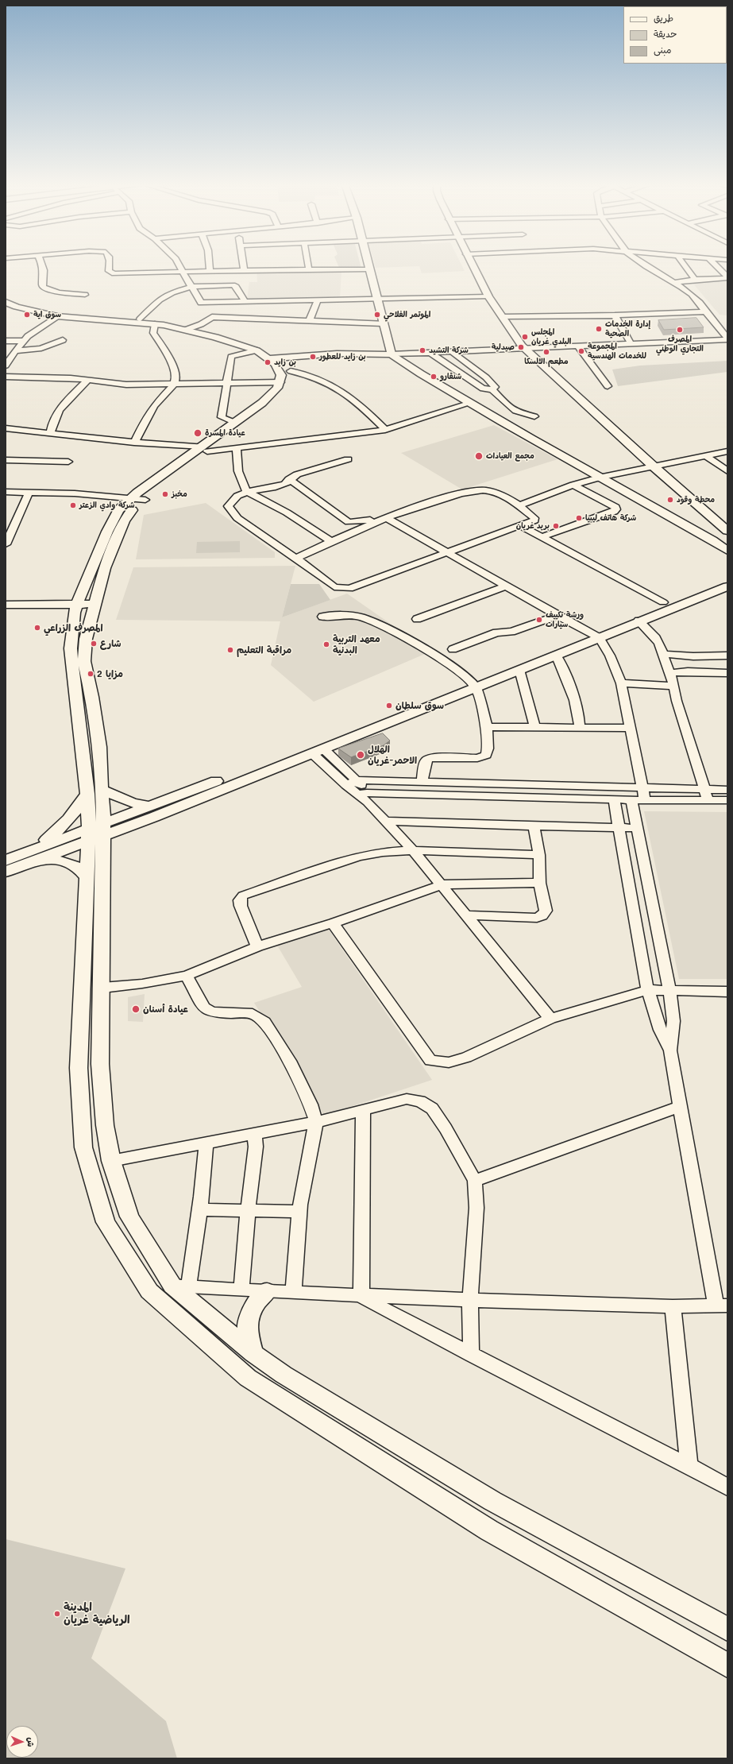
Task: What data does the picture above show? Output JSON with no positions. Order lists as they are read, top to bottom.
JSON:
{
  "places": [
    "سوق اية",
    "الموتمر الفلاحي",
    "إدارة الخدمات الصحية",
    "المصرف التجاري الوطني",
    "المجلس البلدي غريان",
    "صيدلية",
    "شركة التشيد",
    "المجموعة للخدمات الهندسية",
    "مطعم الالسكا",
    "بن زايد للعطور",
    "بن زايد",
    "شنقارو",
    "عيادة المسرة",
    "مجمع العيادات",
    "مخبز",
    "محطة وقود",
    "شركة وادي الزعتر",
    "شركة هاتف ليبيا",
    "بريد غريان",
    "ورشة تكييف سيارات",
    "المصرف الزراعي",
    "شارع",
    "معهد التربية البدنية",
    "مراقبة التعليم",
    "مزايا 2",
    "سوق سلطان",
    "الهلال الاحمر-غريان",
    "عيادة أسنان",
    "المدينة الرياضية غريان"
  ],
  "legend": ["طريق", "حديقة", "مبنى"],
  "north": "right"
}
